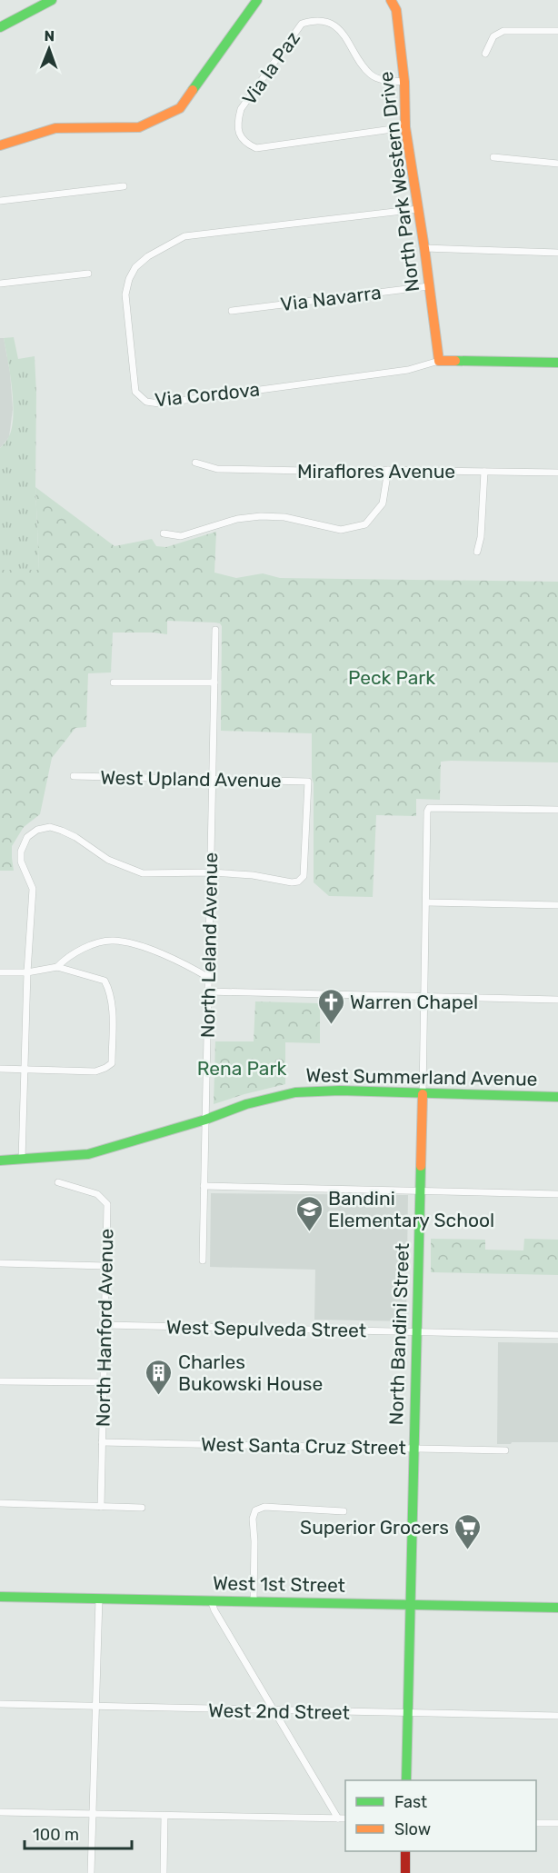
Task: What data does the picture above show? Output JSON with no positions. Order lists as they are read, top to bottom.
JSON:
{
  "streets": {
    "street": [
      "Via la Paz",
      "North Park Western Drive",
      "Via Navarra",
      "Via Cordova",
      "Miraflores Avenue",
      "West Upland Avenue",
      "North Leland Avenue",
      "West Summerland Avenue",
      "North Hanford Avenue",
      "West Sepulveda Street",
      "North Bandini Street",
      "West Santa Cruz Street",
      "West 1st Street",
      "West 2nd Street"
    ]
  },
  "crossings": [
    ["Via la Paz", "North Park Western Drive"],
    ["North Park Western Drive", "Via Navarra"],
    ["North Park Western Drive", "Via Cordova"],
    ["West Upland Avenue", "North Leland Avenue"],
    ["North Leland Avenue", "West Summerland Avenue"],
    ["West Summerland Avenue", "North Bandini Street"],
    ["North Hanford Avenue", "West Sepulveda Street"],
    ["North Hanford Avenue", "West Santa Cruz Street"],
    ["West Sepulveda Street", "North Bandini Street"],
    ["North Bandini Street", "West Santa Cruz Street"],
    ["North Bandini Street", "West 1st Street"],
    ["North Bandini Street", "West 2nd Street"]
  ],
  "parks": ["Peck Park", "Rena Park"],
  "places": {
    "church": ["Warren Chapel"],
    "school or university": ["Bandini Elementary School"],
    "building": ["Charles Bukowski House"],
    "supermarket": ["Superior Grocers"]
  },
  "legend": ["Fast", "Slow"],
  "scale_bar": "100 m",
  "north": "top"
}
